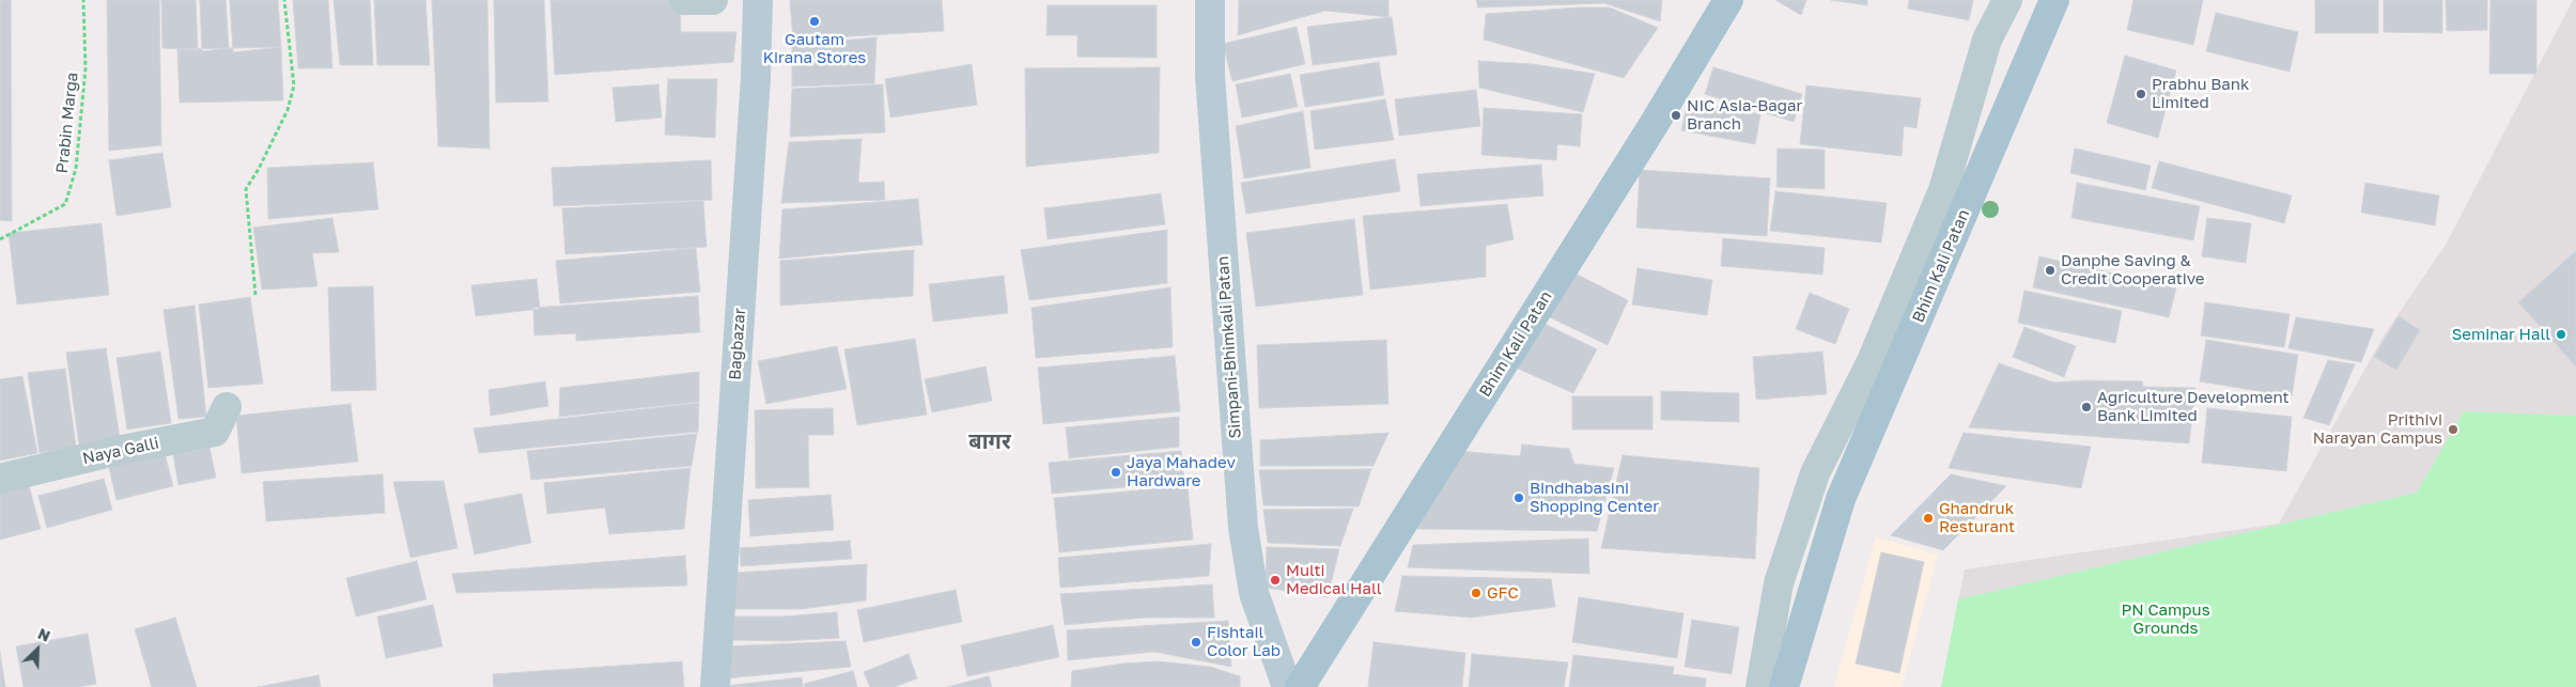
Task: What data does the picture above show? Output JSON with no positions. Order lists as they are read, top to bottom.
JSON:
{
  "streets": {
    "main road": ["Bhim Kali Patan", "Bagbazar", "Simpani-Bhimkali Patan"],
    "street": ["Naya Galli"],
    "path": ["Prabin Marga"]
  },
  "districts": ["बागर"],
  "parks": ["PN Campus Grounds"],
  "places": [
    "Gautam Kirana Stores",
    "Prabhu Bank Limited",
    "NIC Asia-Bagar Branch",
    "Danphe Saving & Credit Cooperative",
    "Seminar Hall",
    "Agriculture Development Bank Limited",
    "Prithivi Narayan Campus",
    "Jaya Mahadev Hardware",
    "Bindhabasini Shopping Center",
    "Ghandruk Resturant",
    "Multi Medical Hall",
    "GFC",
    "Fishtail Color Lab"
  ],
  "north": "top right"
}
